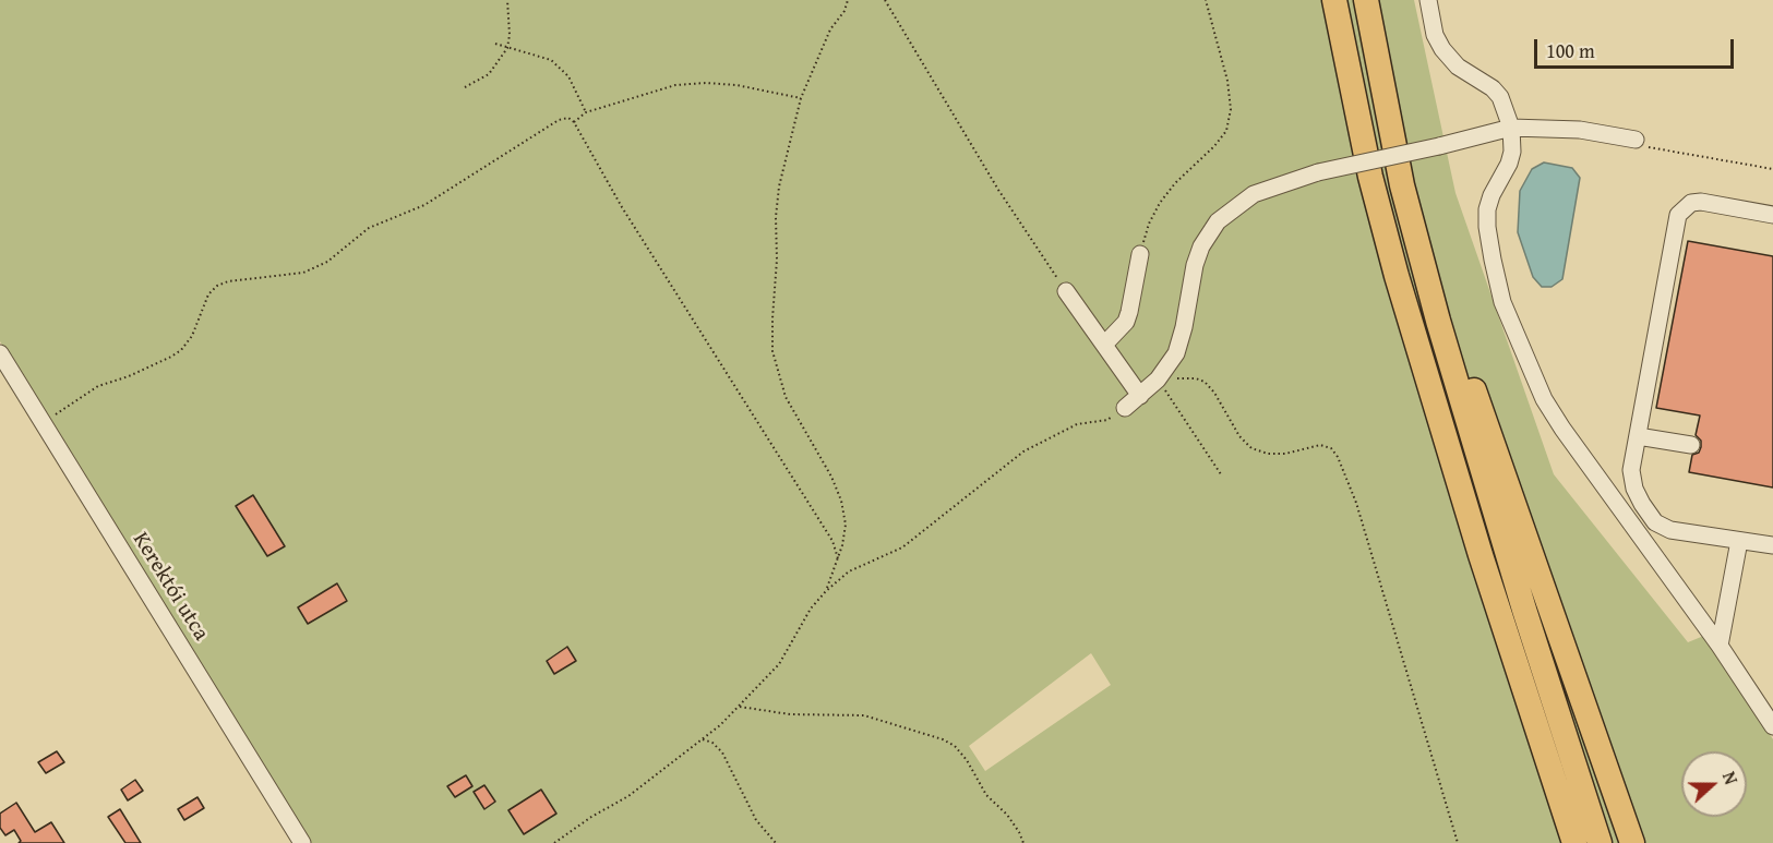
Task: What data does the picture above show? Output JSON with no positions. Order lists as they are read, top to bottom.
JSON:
{
  "streets": {
    "street": ["Kerektói utca"]
  },
  "scale_bar": "100 m",
  "north": "right"
}
